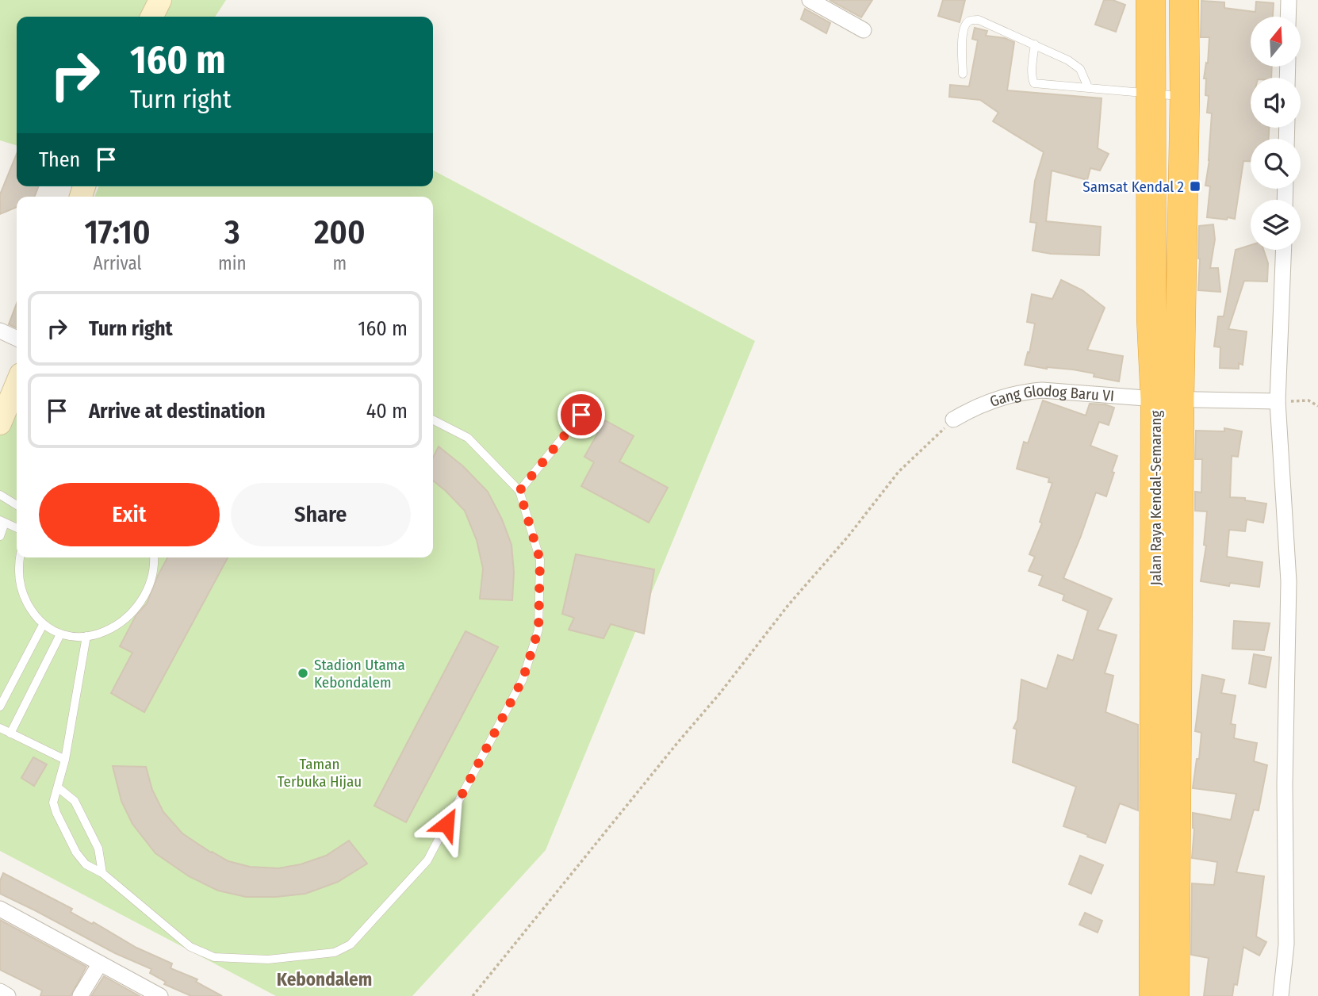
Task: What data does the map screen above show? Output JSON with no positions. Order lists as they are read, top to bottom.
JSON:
{
  "streets": {
    "highway": ["Jalan Raya Kendal-Semarang"],
    "street": ["Gang Glodog Baru VI"]
  },
  "crossings": [
    ["Gang Glodog Baru VI", "Jalan Raya Kendal-Semarang"]
  ],
  "districts": ["Kebondalem"],
  "parks": ["Taman Terbuka Hijau"],
  "places": {
    "transit": ["Samsat Kendal 2"],
    "other": ["Stadion Utama Kebondalem"]
  },
  "north": "top",
  "page": {
    "turn": ["160 m", "Turn right"],
    "then": "Then",
    "eta": [
      "17:10",
      "Arrival",
      "3",
      "min",
      "200",
      "m"
    ],
    "list": [
      {
        "name": "Turn right",
        "value": "160 m"
      },
      {
        "name": "Arrive at destination",
        "value": "40 m"
      }
    ],
    "buttons": ["Exit", "Share"]
  }
}
